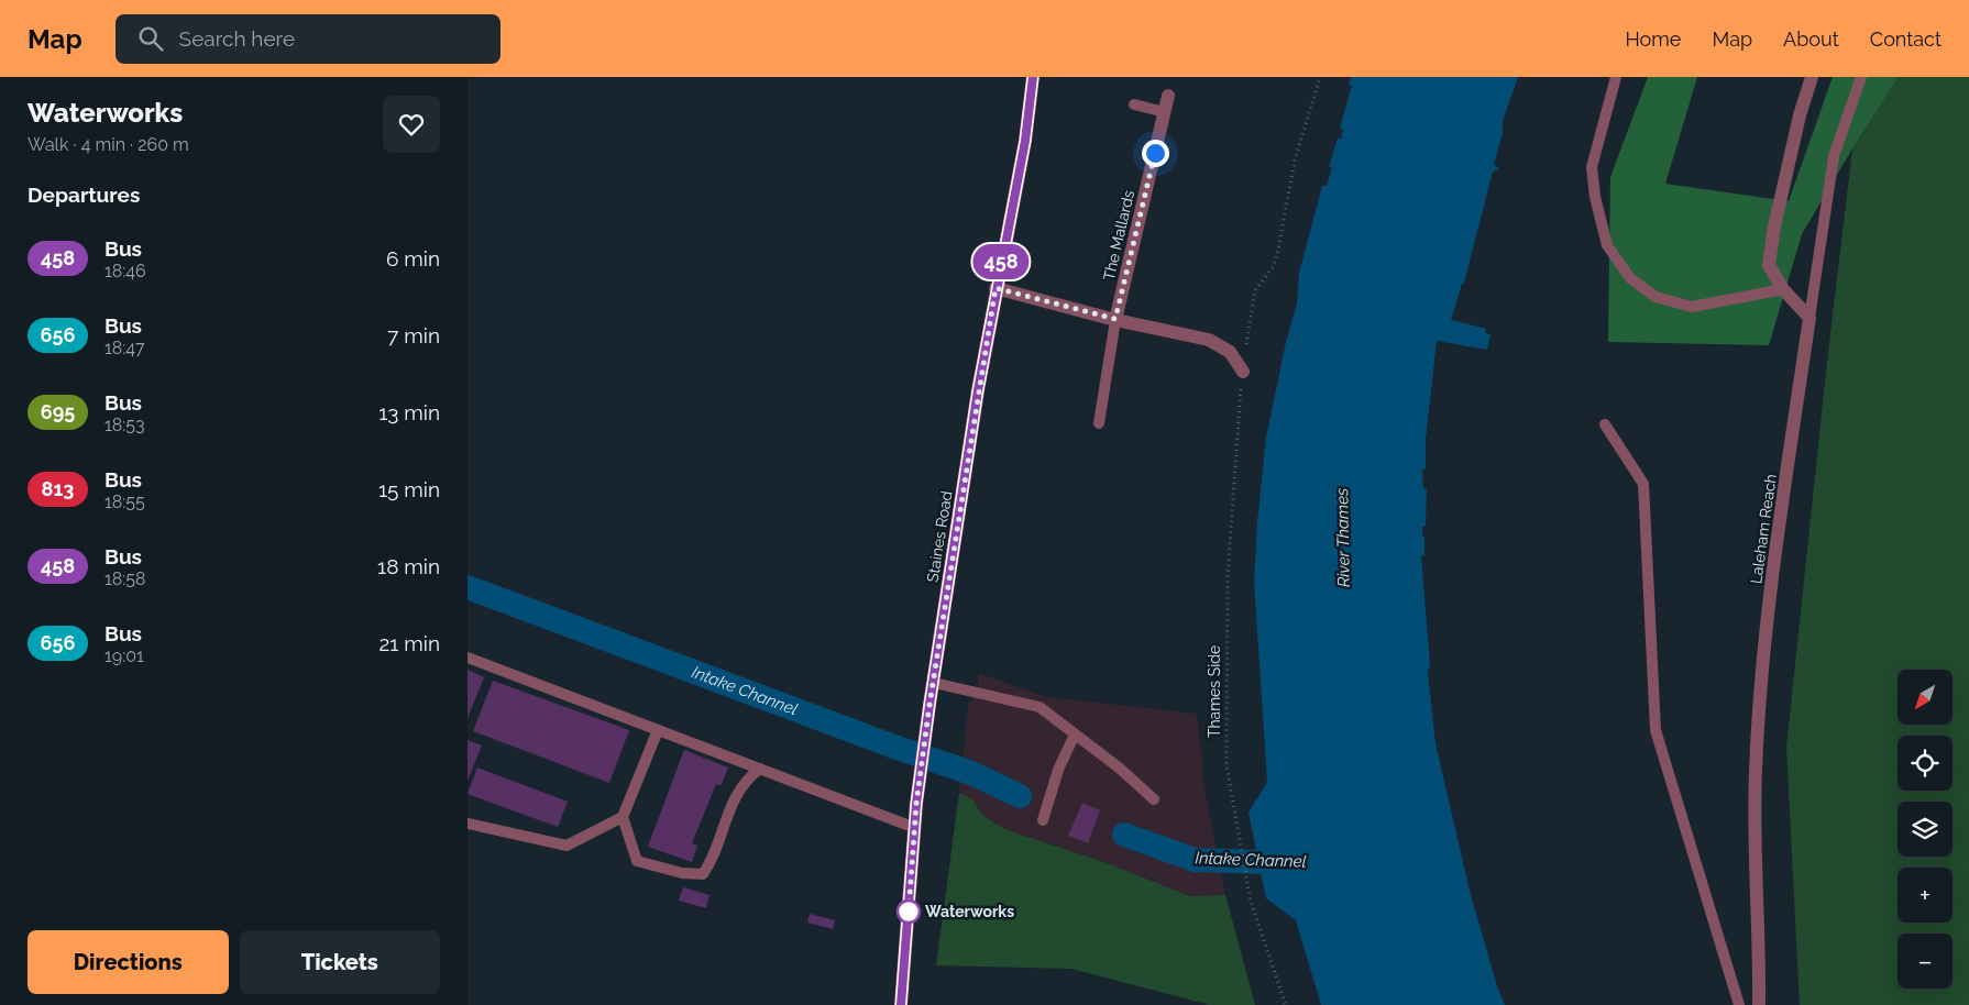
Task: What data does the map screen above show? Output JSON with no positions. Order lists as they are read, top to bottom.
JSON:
{
  "streets": {
    "main road": ["Staines Road"],
    "street": ["The Mallards", "Laleham Reach"],
    "path": ["Thames Side"]
  },
  "water": ["River Thames", "Intake Channel"],
  "places": ["Waterworks"],
  "lines": ["bus line 458"],
  "north": "bottom left",
  "page": {
    "header": "Map",
    "search": "Search here",
    "nav": [
      "Home",
      "Map",
      "About",
      "Contact"
    ],
    "heading": [
      ["Waterworks", "Walk · 4 min · 260 m"],
      "Departures"
    ],
    "on_map": "458",
    "list": [
      {
        "mark": "458",
        "name": "Bus",
        "note": "18:46",
        "value": "6 min"
      },
      {
        "mark": "656",
        "name": "Bus",
        "note": "18:47",
        "value": "7 min"
      },
      {
        "mark": "695",
        "name": "Bus",
        "note": "18:53",
        "value": "13 min"
      },
      {
        "mark": "813",
        "name": "Bus",
        "note": "18:55",
        "value": "15 min"
      },
      {
        "mark": "458",
        "name": "Bus",
        "note": "18:58",
        "value": "18 min"
      },
      {
        "mark": "656",
        "name": "Bus",
        "note": "19:01",
        "value": "21 min"
      }
    ],
    "map_buttons": ["+", "−"],
    "buttons": ["Directions", "Tickets"]
  }
}
